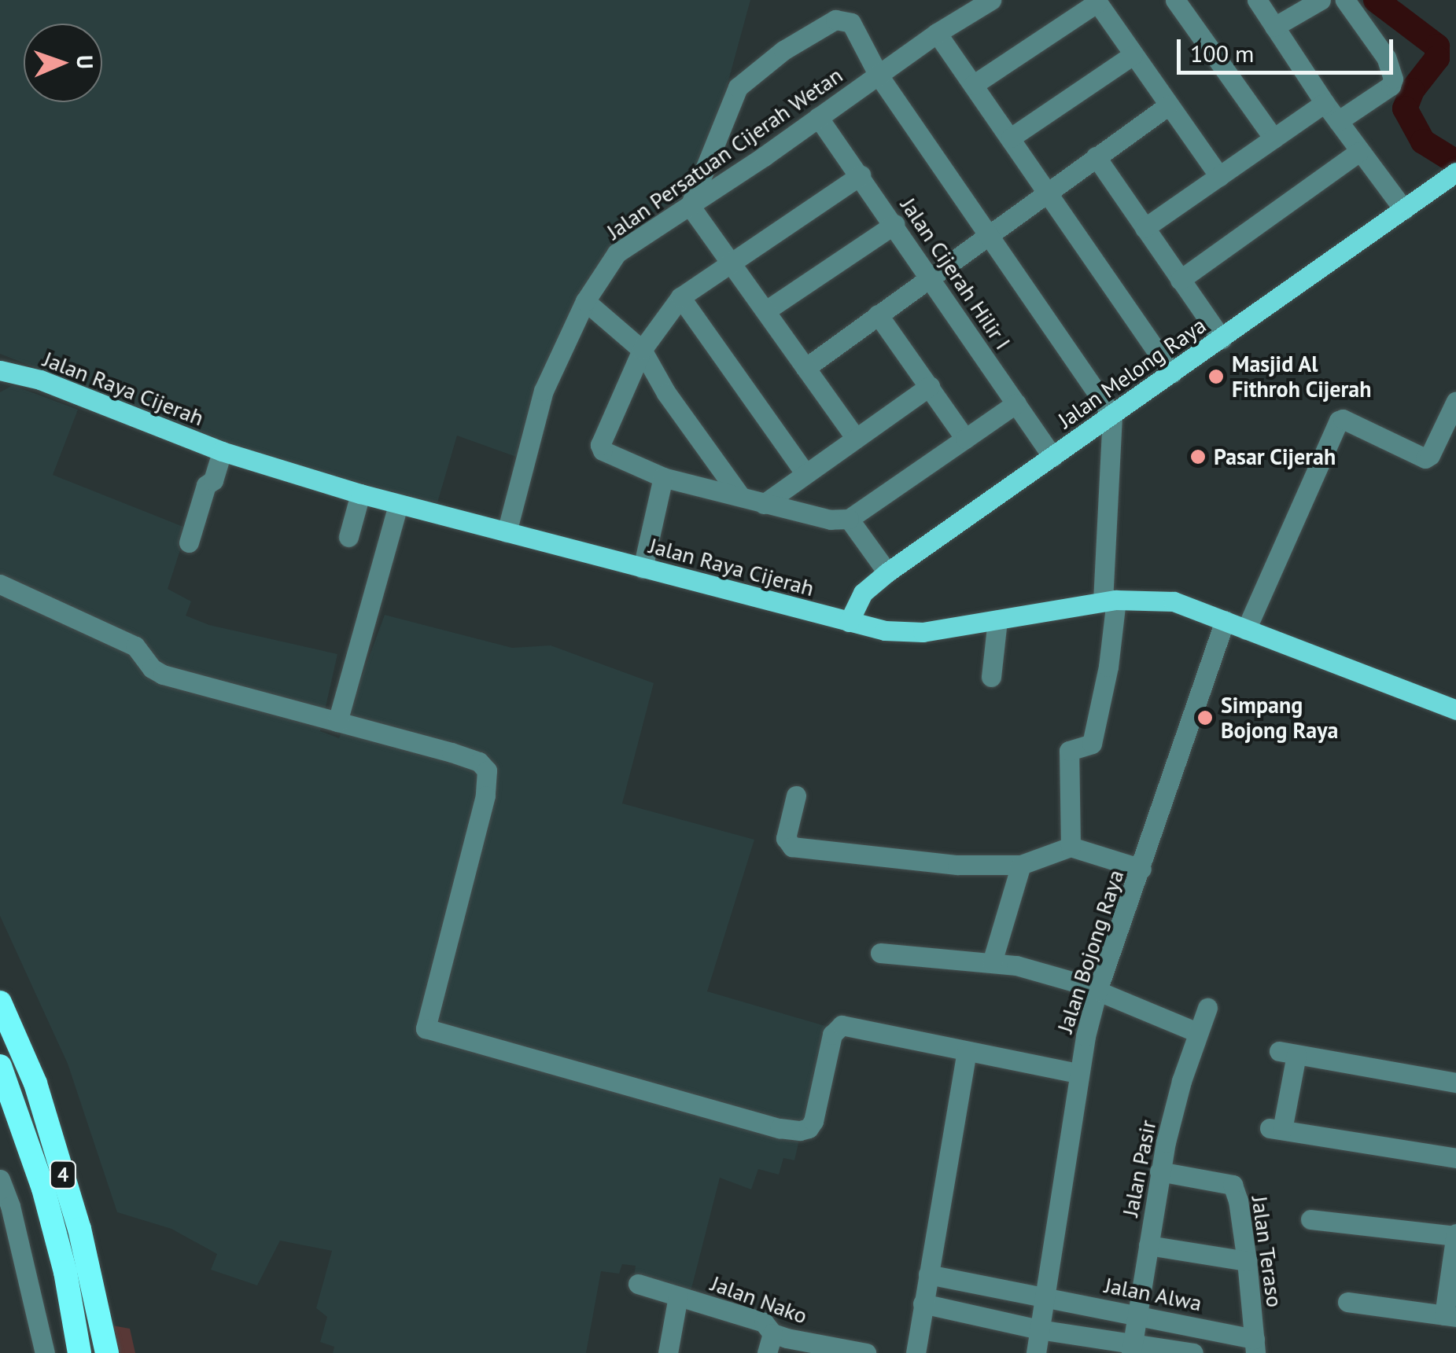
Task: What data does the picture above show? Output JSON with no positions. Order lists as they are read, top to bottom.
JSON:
{
  "streets": {
    "highway": ["4"],
    "main road": ["Jalan Melong Raya", "Jalan Raya Cijerah"],
    "street": [
      "Jalan Persatuan Cijerah Wetan",
      "Jalan Cijerah Hilir I",
      "Jalan Bojong Raya",
      "Jalan Pasir",
      "Jalan Teraso",
      "Jalan Alwa",
      "Jalan Nako"
    ]
  },
  "crossings": [
    ["Jalan Persatuan Cijerah Wetan", "Jalan Cijerah Hilir I"],
    ["Jalan Persatuan Cijerah Wetan", "Jalan Raya Cijerah"],
    ["Jalan Cijerah Hilir I", "Jalan Melong Raya"],
    ["Jalan Melong Raya", "Jalan Raya Cijerah"],
    ["Jalan Raya Cijerah", "Jalan Bojong Raya"],
    ["Jalan Bojong Raya", "Jalan Alwa"],
    ["Jalan Pasir", "Jalan Teraso"],
    ["Jalan Pasir", "Jalan Alwa"],
    ["Jalan Teraso", "Jalan Alwa"]
  ],
  "places": ["Masjid Al Fithroh Cijerah", "Pasar Cijerah", "Simpang Bojong Raya"],
  "scale_bar": "100 m",
  "north": "right"
}
